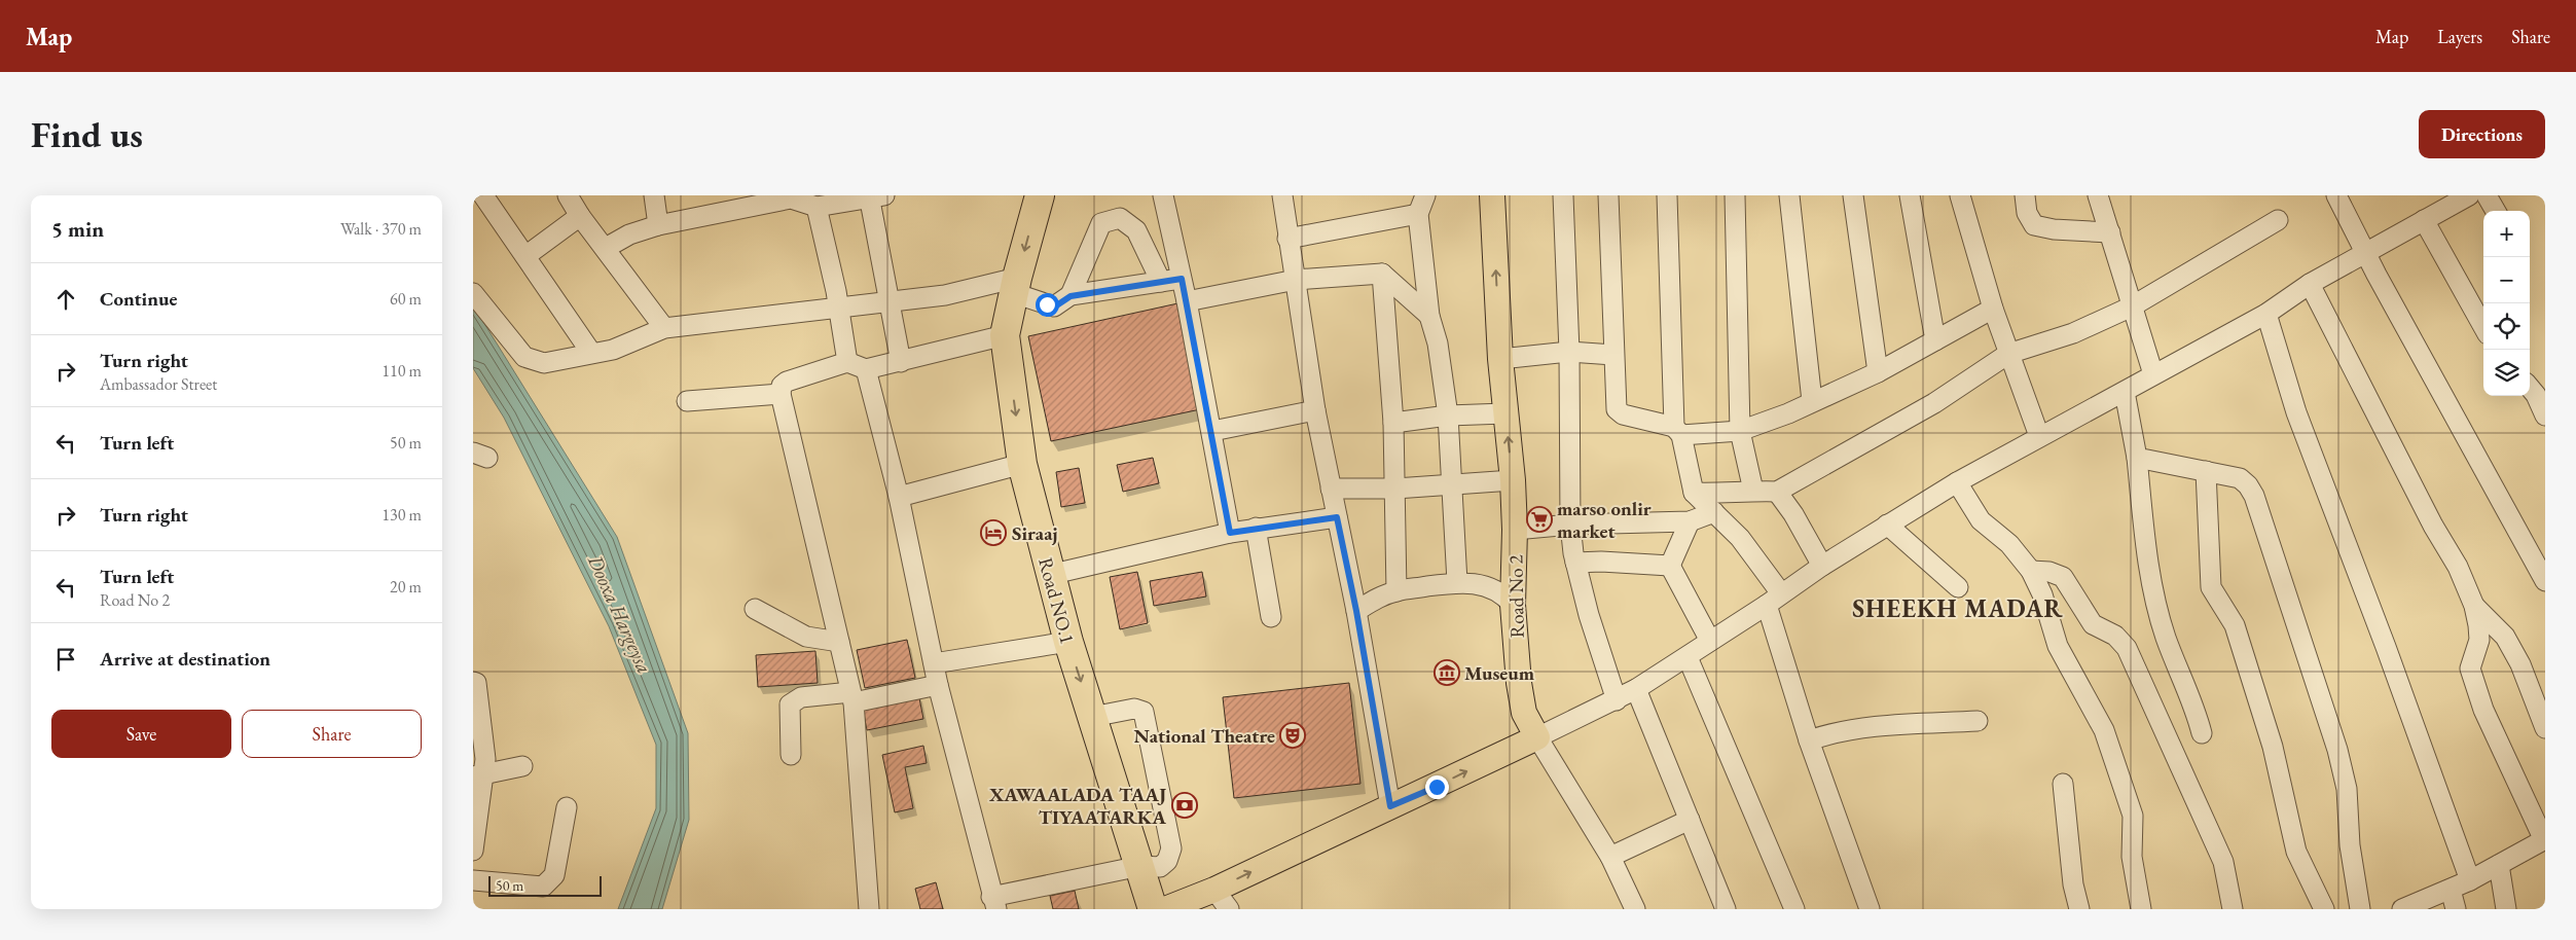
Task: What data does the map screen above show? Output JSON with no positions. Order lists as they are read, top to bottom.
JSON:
{
  "streets": {
    "highway": ["Road NO.1"],
    "main road": ["Road No 2"]
  },
  "one_way": ["Road No 2", "Road NO.1"],
  "districts": ["SHEEKH MADAR"],
  "water": ["Dooxa Hargeysa"],
  "places": {
    "supermarket": ["marso onlir market"],
    "hotel": ["Siraaj"],
    "museum": ["Museum"],
    "theatre": ["National Theatre"],
    "bank": ["XAWAALADA TAAJ TIYAATARKA"]
  },
  "scale_bar": "50 m",
  "page": {
    "header": "Map",
    "nav": ["Map", "Layers", "Share"],
    "buttons": [
      "Directions",
      ["Save", "Share"]
    ],
    "title": "Find us",
    "heading": ["5 min", "Walk · 370 m"],
    "map_buttons": ["+", "−"],
    "list": [
      ["Continue", "60 m"],
      ["Turn right", "Ambassador Street", "110 m"],
      ["Turn left", "50 m"],
      ["Turn right", "130 m"],
      ["Turn left", "Road No 2", "20 m"],
      "Arrive at destination"
    ],
    "scale": "50 m"
  }
}
